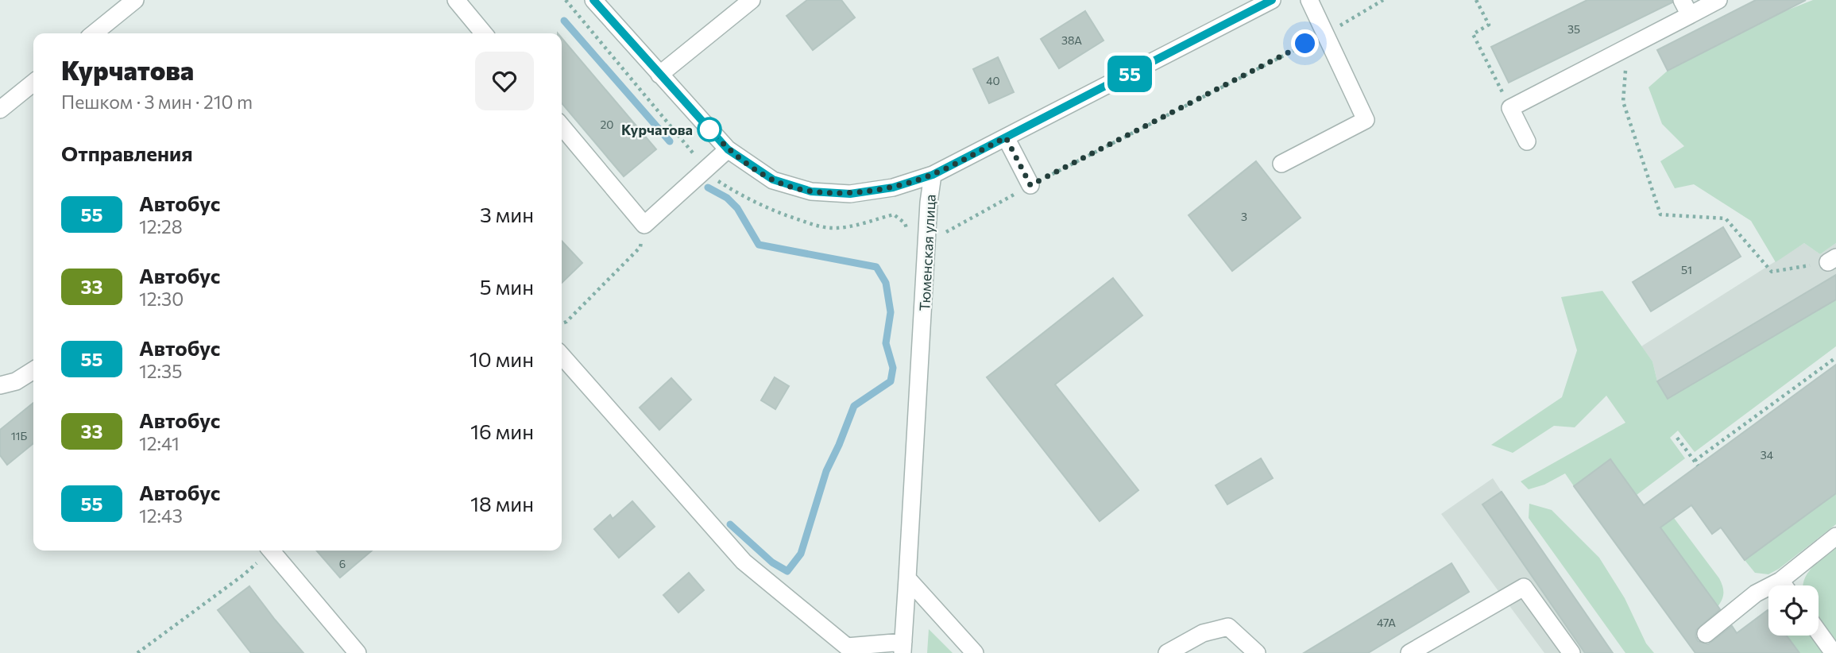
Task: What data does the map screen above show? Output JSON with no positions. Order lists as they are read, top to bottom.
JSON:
{
  "streets": {
    "street": ["Тюменская улица"]
  },
  "places": ["Курчатова"],
  "lines": ["bus line 55"],
  "house_numbers": [
    "35",
    "38А",
    "40",
    "20",
    "3",
    "51",
    "11Б",
    "34",
    "6",
    "47А"
  ],
  "page": {
    "on_map": "55",
    "heading": [
      ["Курчатова", "Пешком · 3 мин · 210 m"],
      "Отправления"
    ],
    "list": [
      {
        "mark": "55",
        "name": "Автобус",
        "note": "12:28",
        "value": "3 мин"
      },
      {
        "mark": "33",
        "name": "Автобус",
        "note": "12:30",
        "value": "5 мин"
      },
      {
        "mark": "55",
        "name": "Автобус",
        "note": "12:35",
        "value": "10 мин"
      },
      {
        "mark": "33",
        "name": "Автобус",
        "note": "12:41",
        "value": "16 мин"
      },
      {
        "mark": "55",
        "name": "Автобус",
        "note": "12:43",
        "value": "18 мин"
      }
    ]
  }
}
